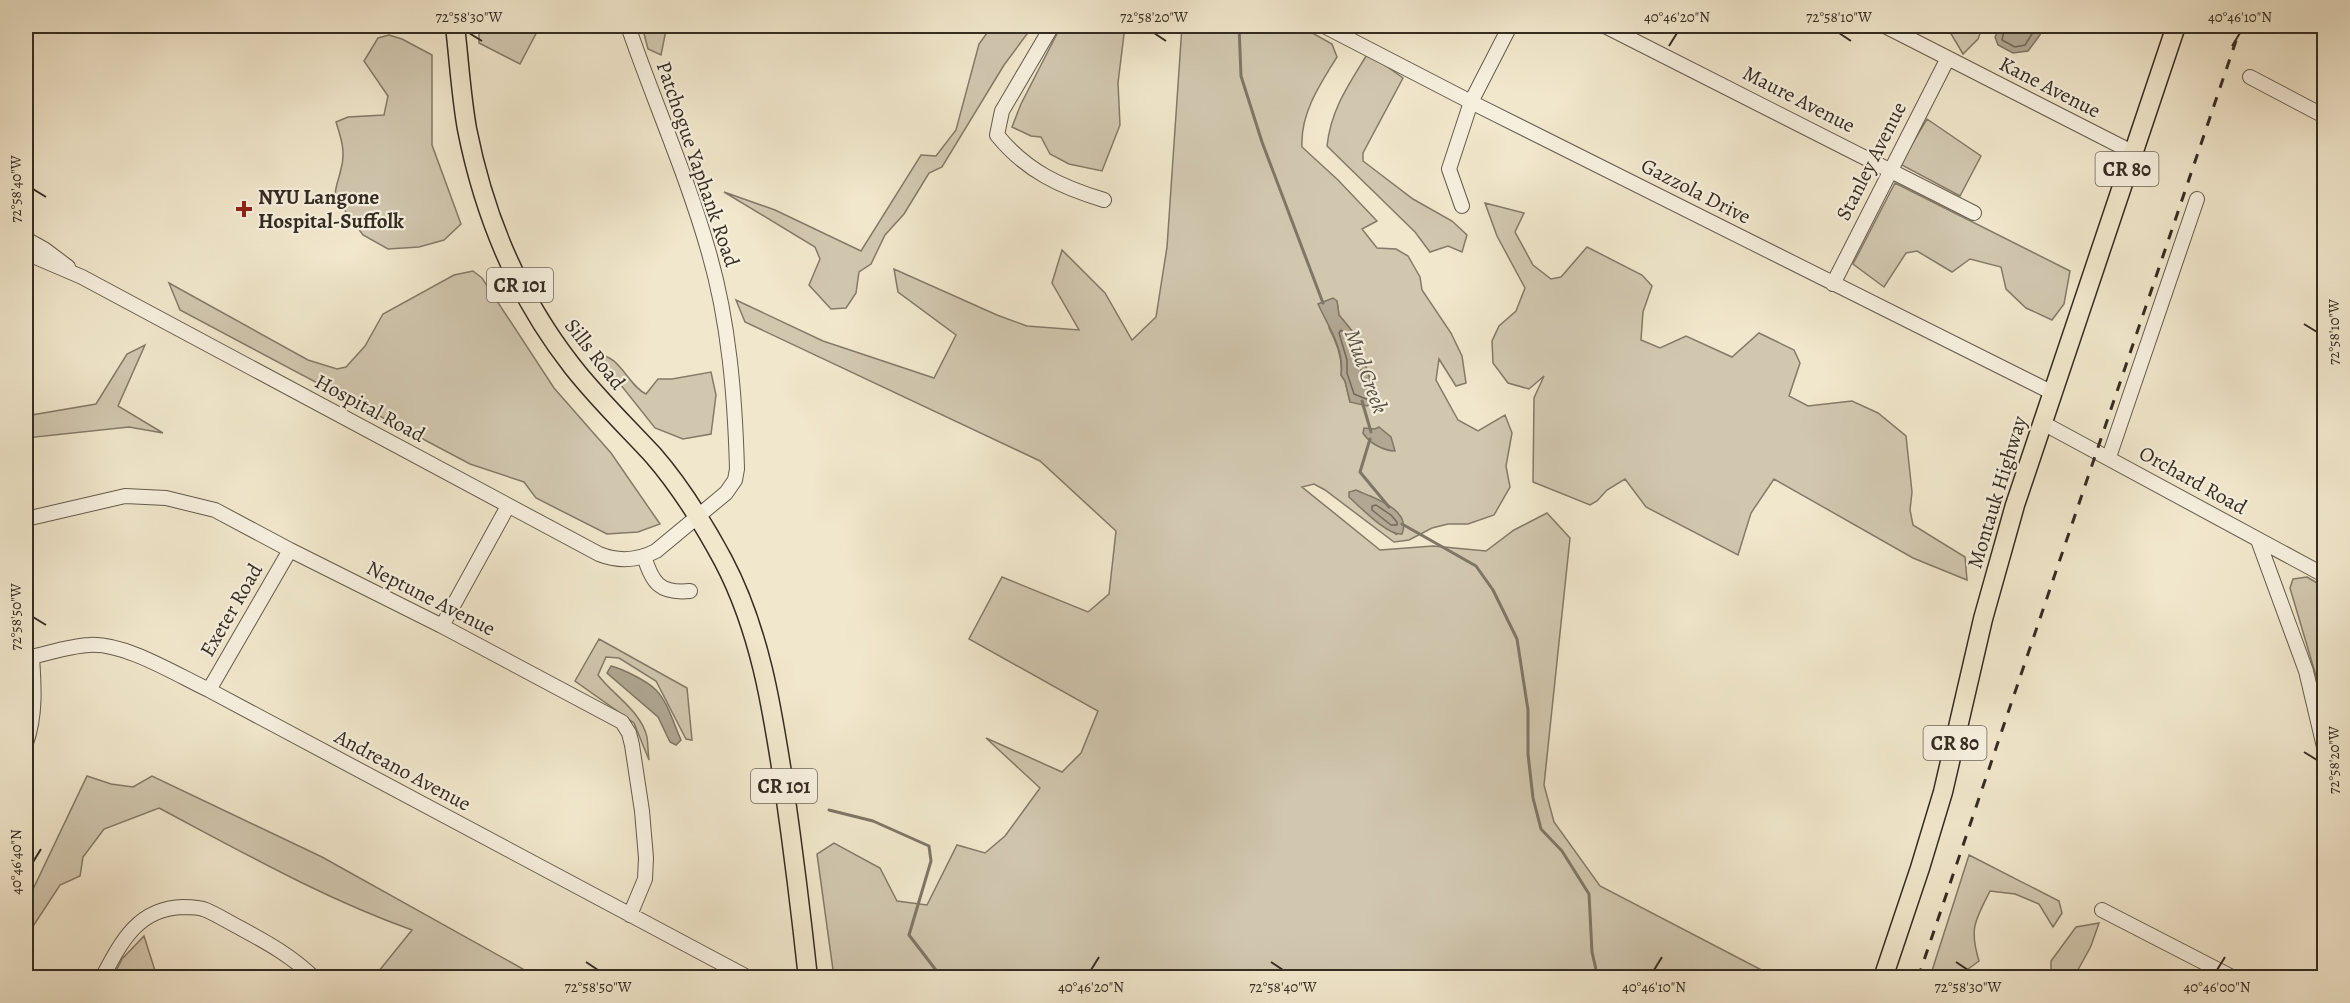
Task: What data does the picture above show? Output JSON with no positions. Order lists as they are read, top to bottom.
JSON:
{
  "streets": {
    "main road": [
      "CR 80",
      "CR 101",
      "Sills Road",
      "Montauk Highway"
    ],
    "street": [
      "Kane Avenue",
      "Maure Avenue",
      "Stanley Avenue",
      "Patchogue Yaphank Road",
      "Gazzola Drive",
      "Hospital Road",
      "Orchard Road",
      "Neptune Avenue",
      "Exeter Road",
      "Andreano Avenue"
    ]
  },
  "crossings": [
    ["Kane Avenue", "Stanley Avenue"],
    ["Kane Avenue", "Montauk Highway"],
    ["Maure Avenue", "Stanley Avenue"],
    ["Stanley Avenue", "Gazzola Drive"],
    ["Patchogue Yaphank Road", "CR 101"],
    ["Patchogue Yaphank Road", "Sills Road"],
    ["Patchogue Yaphank Road", "Hospital Road"],
    ["Gazzola Drive", "Montauk Highway"],
    ["CR 101", "Sills Road"],
    ["CR 101", "Hospital Road"],
    ["Sills Road", "Hospital Road"],
    ["Orchard Road", "Montauk Highway"],
    ["Neptune Avenue", "Exeter Road"],
    ["Neptune Avenue", "Andreano Avenue"],
    ["Exeter Road", "Andreano Avenue"]
  ],
  "water": ["Mud Creek"],
  "places": {
    "health": ["NYU Langone Hospital-Suffolk"]
  },
  "coordinates": [
    "72°58'30\"W",
    "72°58'20\"W",
    "40°46'20\"N",
    "72°58'10\"W",
    "40°46'10\"N",
    "72°58'40\"W",
    "72°58'50\"W",
    "40°46'40\"N",
    "40°46'00\"N"
  ]
}
